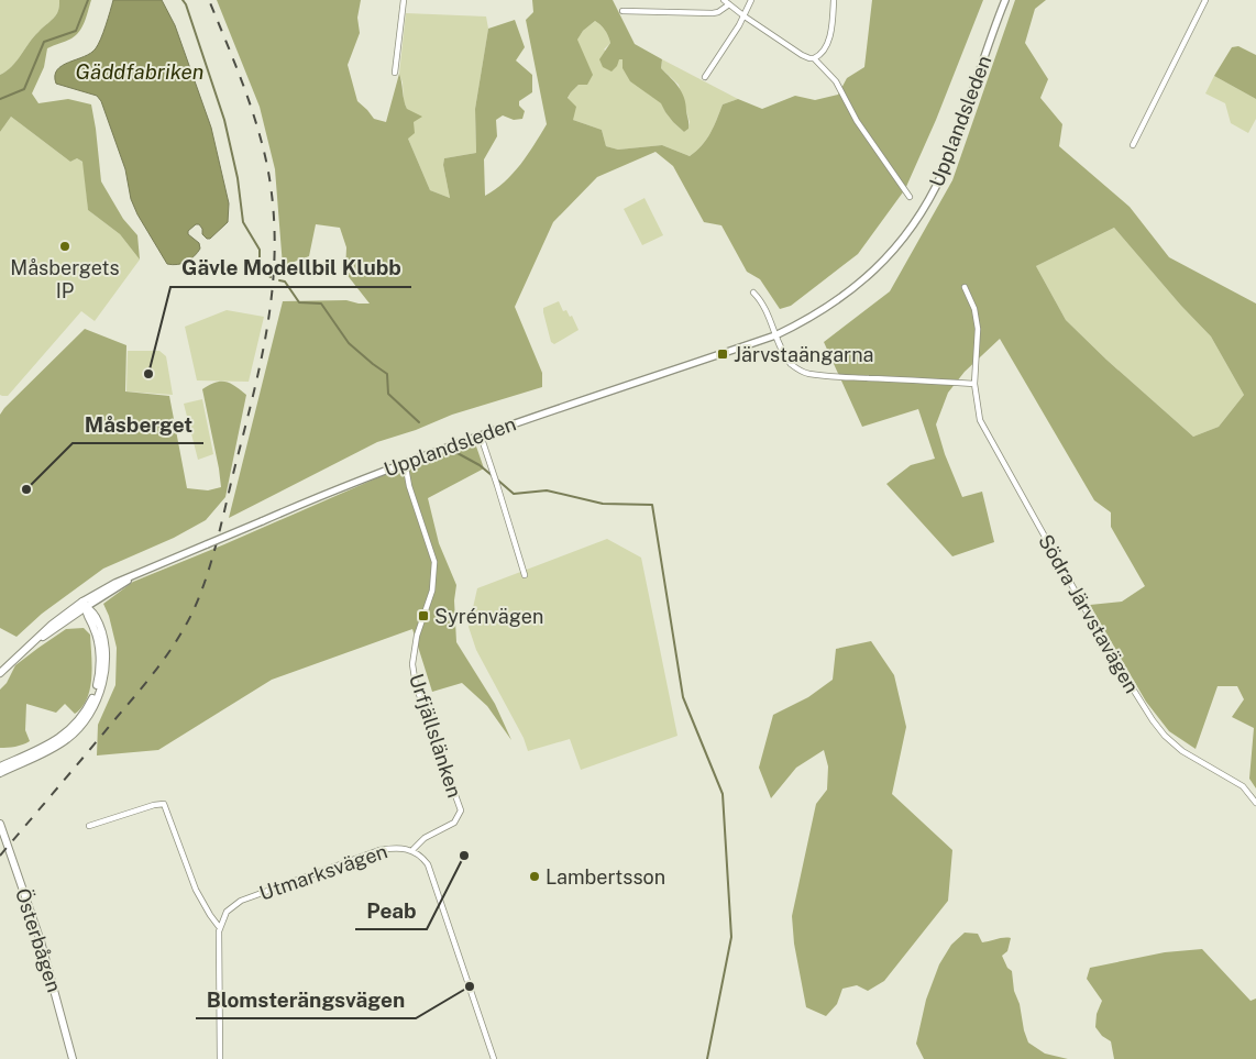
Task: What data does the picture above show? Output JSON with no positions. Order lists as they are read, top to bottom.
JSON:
{
  "streets": {
    "main road": ["Österbågen"],
    "street": [
      "Upplandsleden",
      "Södra Järvstavägen",
      "Urfjällslänken",
      "Utmarksvägen"
    ]
  },
  "crossings": [
    ["Upplandsleden", "Urfjällslänken"],
    ["Urfjällslänken", "Utmarksvägen"]
  ],
  "water": ["Gäddfabriken"],
  "places": {
    "other": [
      "Måsbergets IP",
      "Gävle Modellbil Klubb",
      "Måsberget",
      "Peab",
      "Lambertsson",
      "Blomsterängsvägen"
    ],
    "transit": ["Järvstaängarna", "Syrénvägen"]
  }
}
